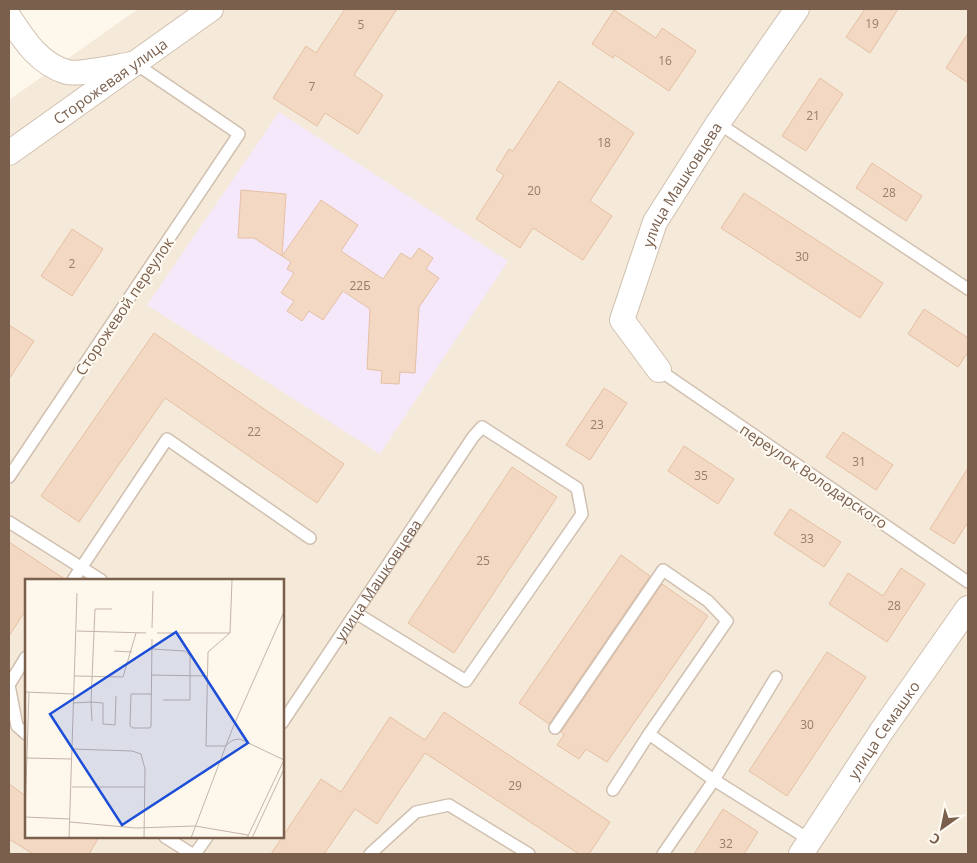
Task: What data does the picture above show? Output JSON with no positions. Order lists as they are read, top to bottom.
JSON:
{
  "streets": {
    "street": ["Сторожевая улица", "улица Машковцева", "улица Семашко"],
    "lane": ["Сторожевой переулок", "переулок Володарского"]
  },
  "crossings": [
    ["Сторожевая улица", "Сторожевой переулок"],
    ["улица Машковцева", "переулок Володарского"]
  ],
  "house_numbers": [
    "19",
    "5",
    "16",
    "7",
    "21",
    "18",
    "20",
    "28",
    "30",
    "2",
    "22Б",
    "23",
    "22",
    "31",
    "35",
    "33",
    "25",
    "28",
    "30",
    "29",
    "32"
  ],
  "north": "bottom left"
}
